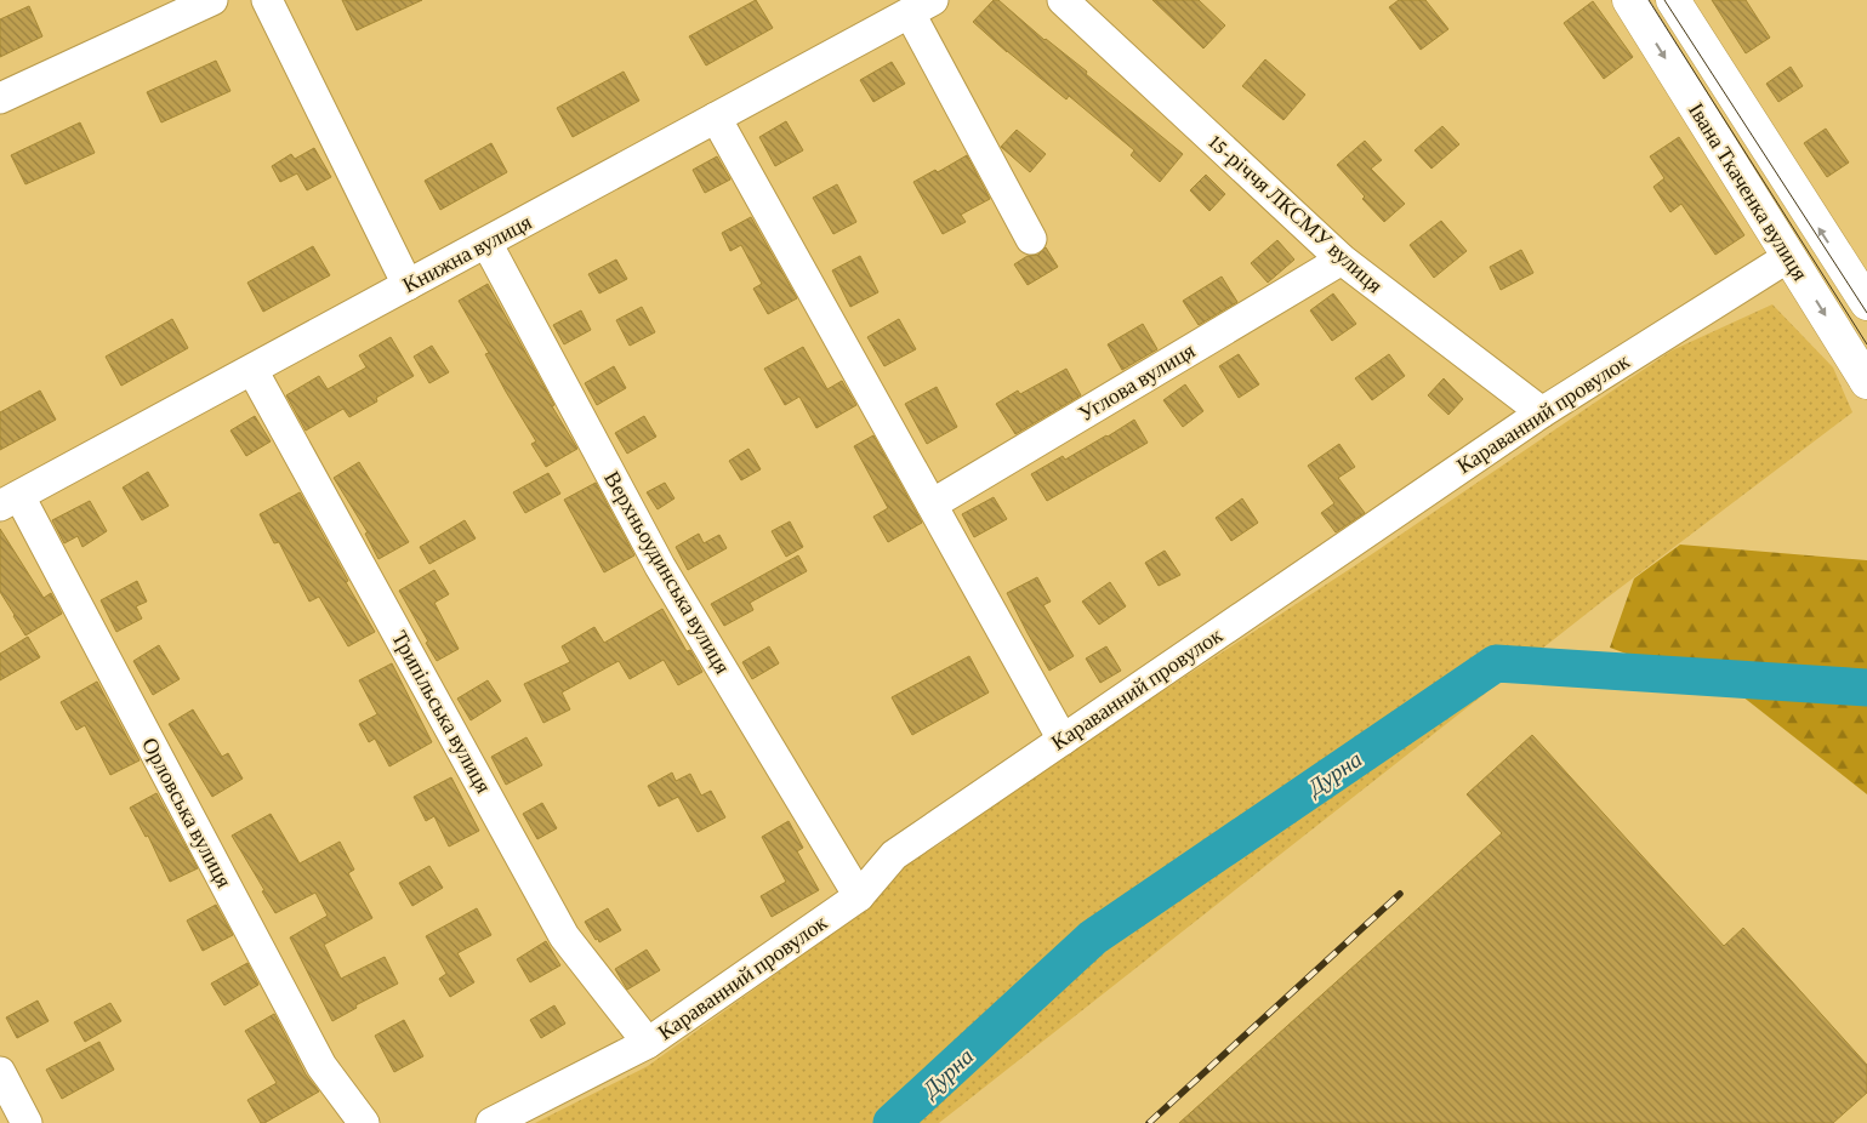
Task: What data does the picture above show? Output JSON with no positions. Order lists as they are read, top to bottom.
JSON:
{
  "streets": {
    "main road": ["Івана Ткаченка вулиця"],
    "street": [
      "15-річчя ЛКСМУ вулиця",
      "Книжна вулиця",
      "Углова вулиця",
      "Караванний провулок",
      "Верхньоудинська вулиця",
      "Трипільська вулиця",
      "Орловська вулиця"
    ]
  },
  "crossings": [
    ["Івана Ткаченка вулиця", "Караванний провулок"],
    ["15-річчя ЛКСМУ вулиця", "Углова вулиця"],
    ["15-річчя ЛКСМУ вулиця", "Караванний провулок"],
    ["Книжна вулиця", "Верхньоудинська вулиця"],
    ["Книжна вулиця", "Трипільська вулиця"],
    ["Книжна вулиця", "Орловська вулиця"],
    ["Караванний провулок", "Верхньоудинська вулиця"],
    ["Караванний провулок", "Трипільська вулиця"]
  ],
  "water": ["Дурна"]
}
